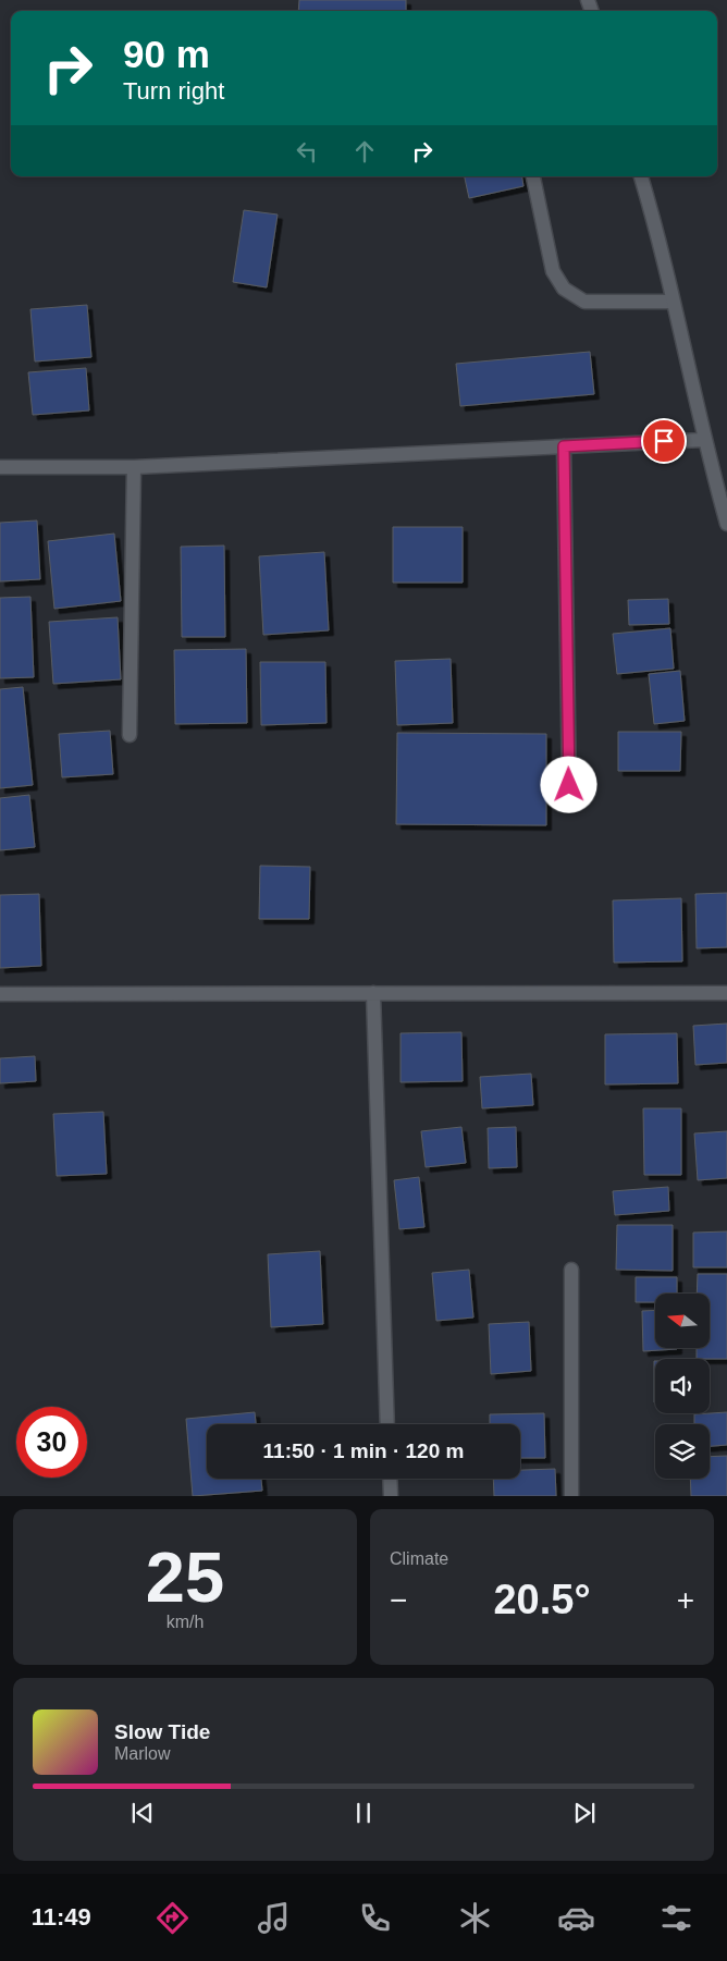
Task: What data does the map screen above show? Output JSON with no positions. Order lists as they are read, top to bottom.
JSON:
{
  "north": "left",
  "page": {
    "turn": ["90 m", "Turn right"],
    "limit": "30",
    "trip": "11:50 · 1 min · 120 m",
    "tile": [
      ["25", "km/h"],
      "Climate"
    ],
    "heat": ["−", "20.5°", "+"],
    "song": ["Slow Tide", "Marlow"],
    "tabs": "11:49"
  }
}
